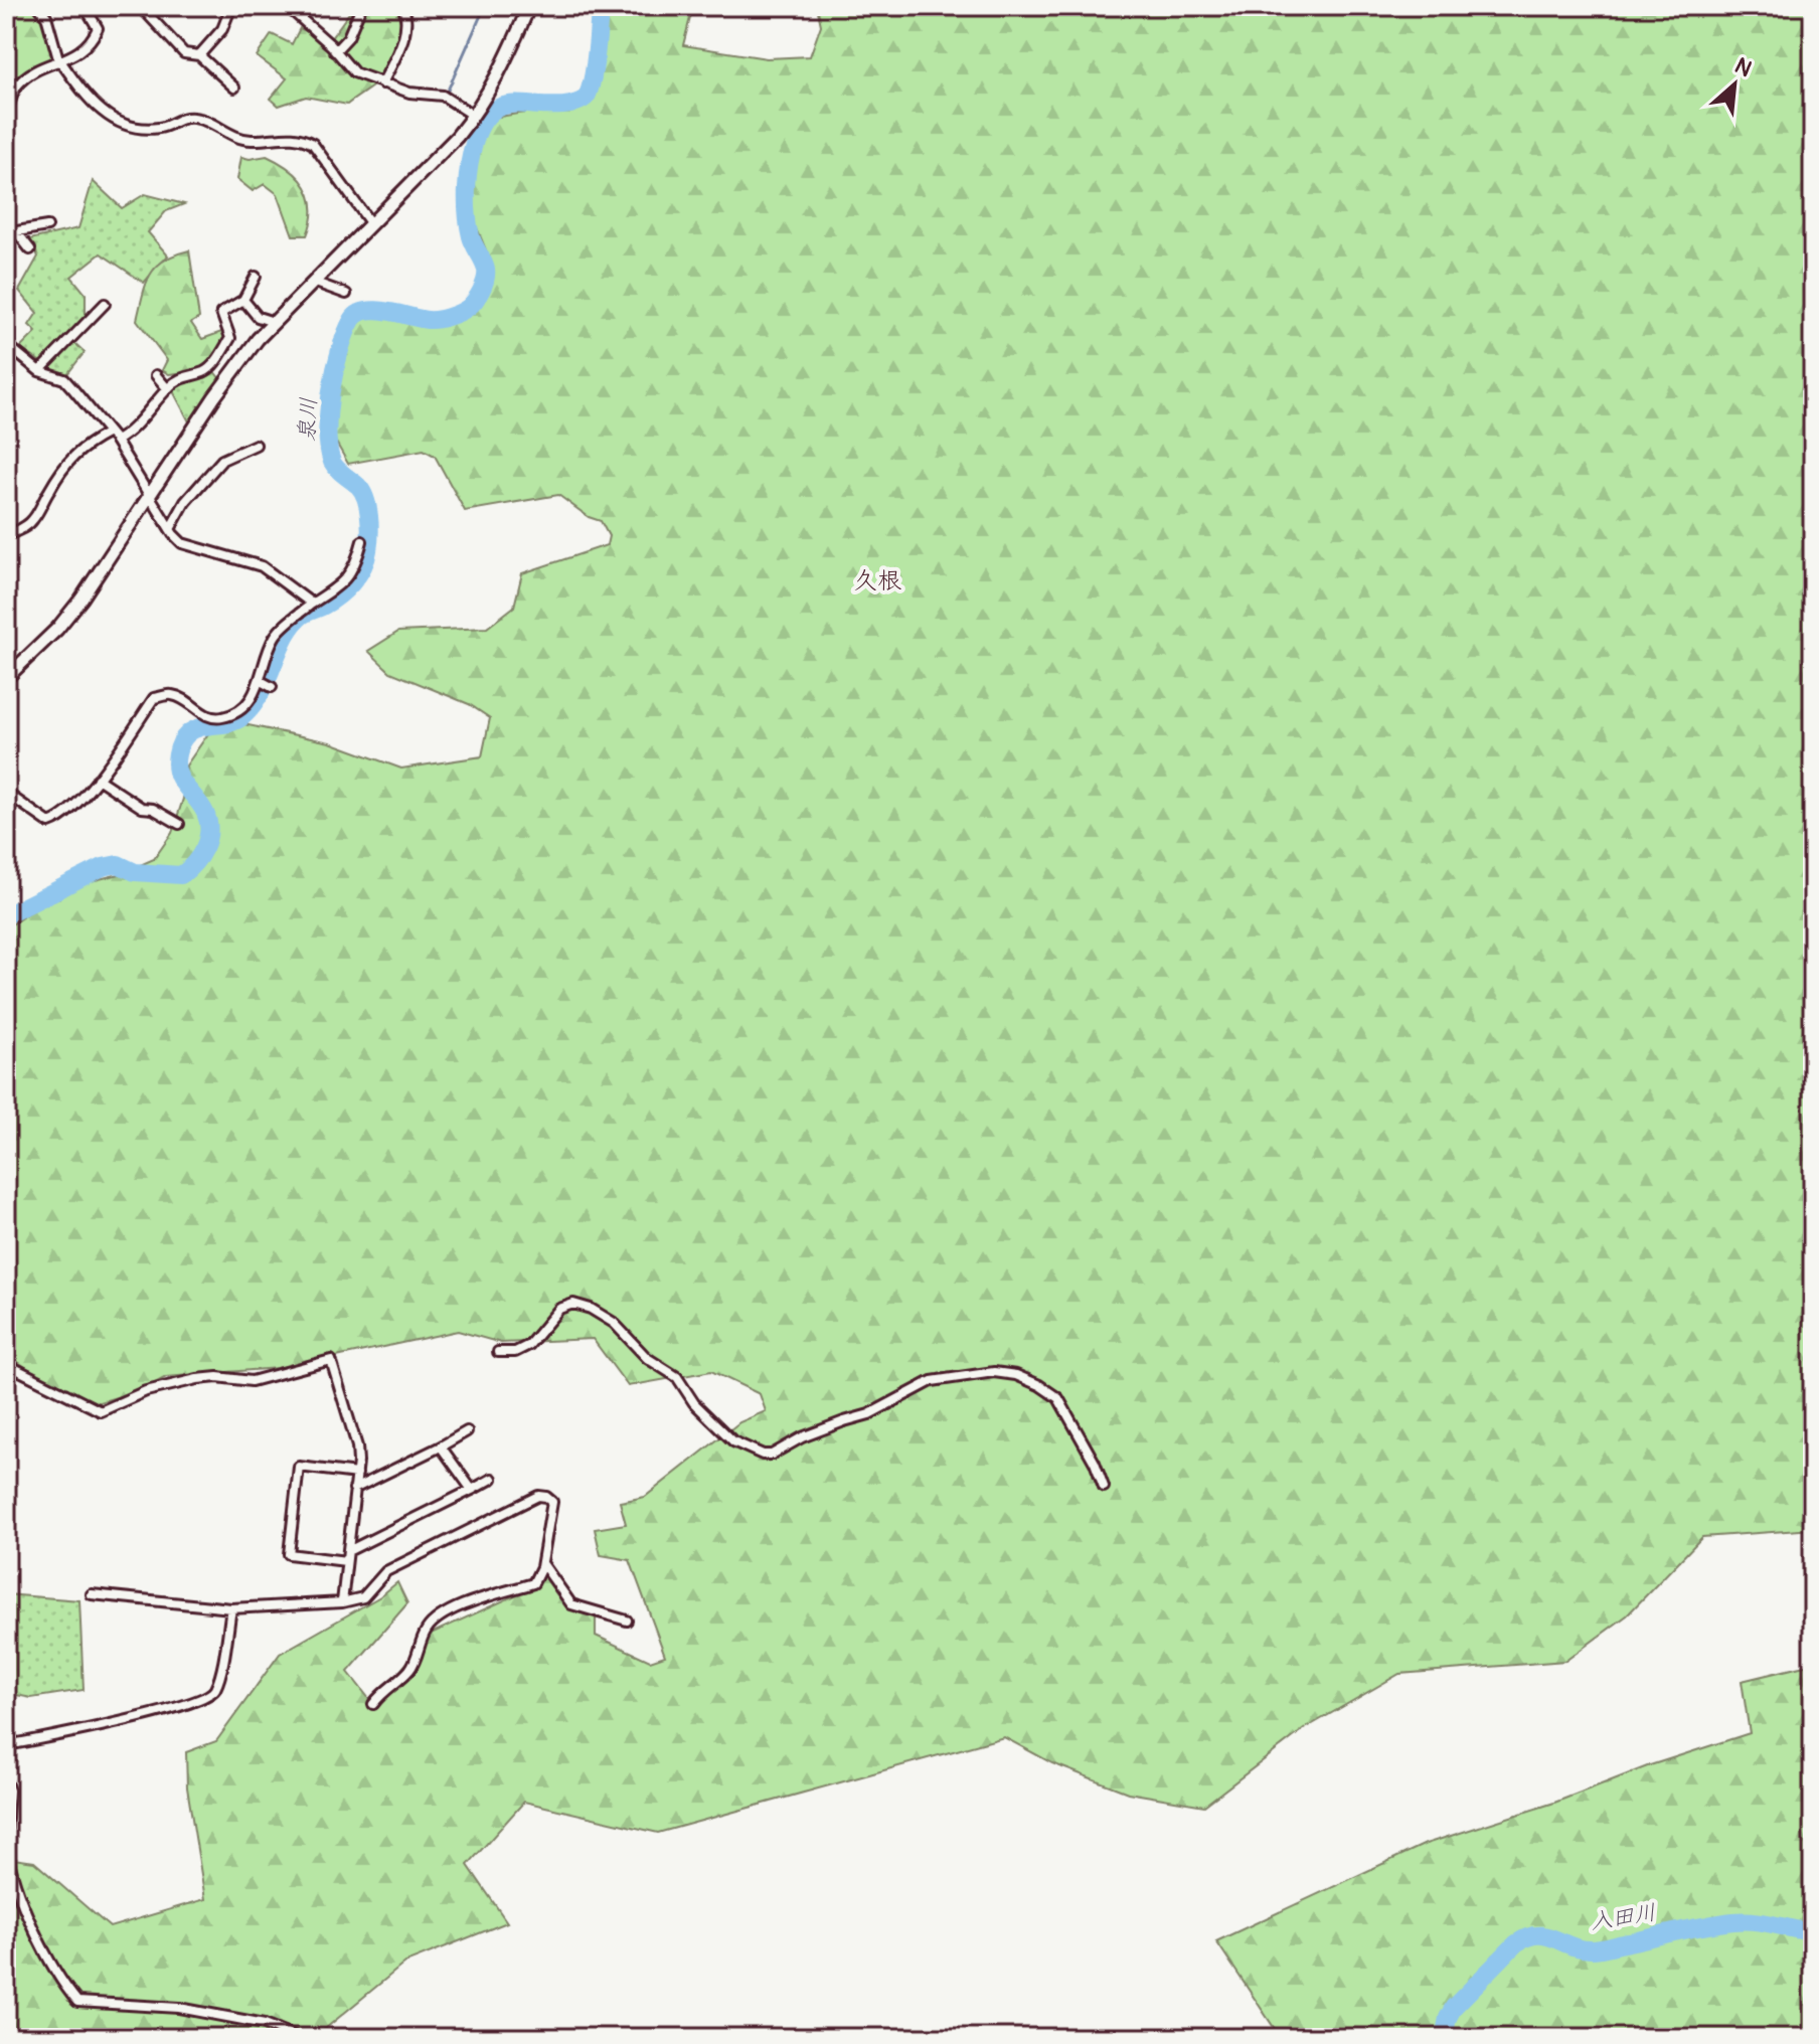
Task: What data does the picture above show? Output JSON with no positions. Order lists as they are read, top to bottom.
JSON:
{
  "districts": ["久根"],
  "water": ["泉川", "入田川"],
  "north": "top right"
}
